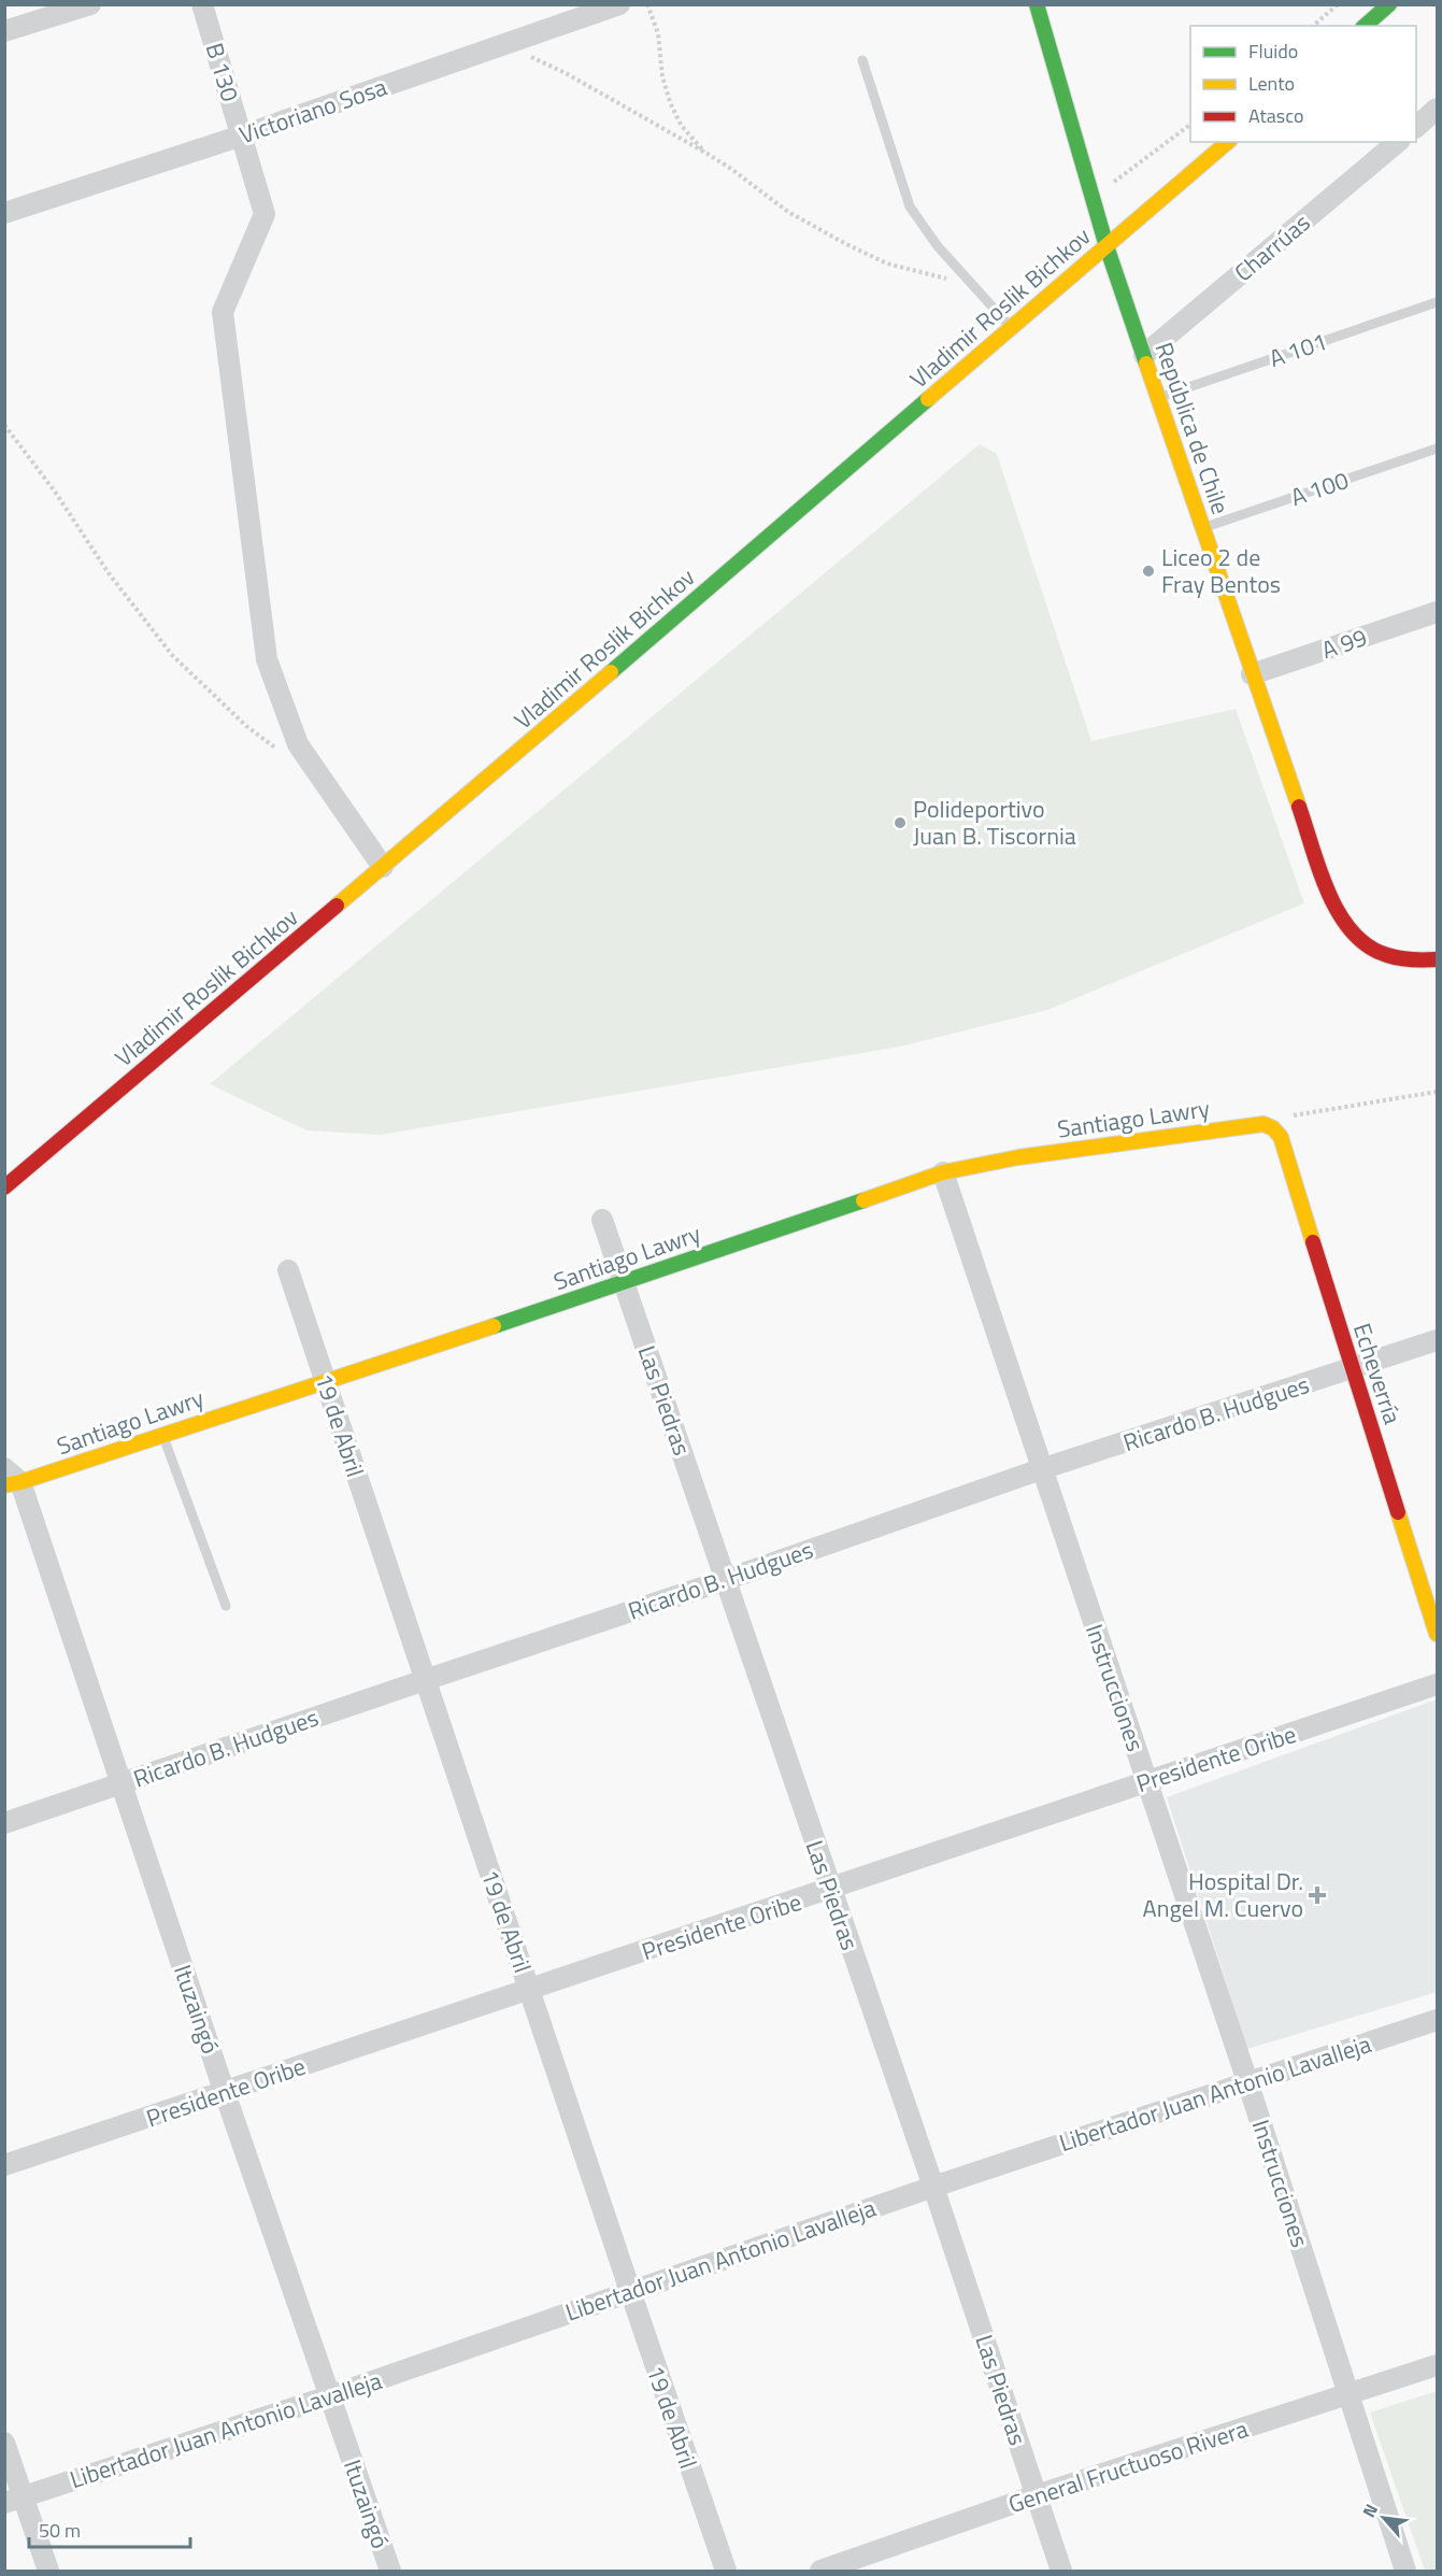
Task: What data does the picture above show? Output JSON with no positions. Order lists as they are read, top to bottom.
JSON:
{
  "streets": {
    "street": [
      "B 130",
      "Victoriano Sosa",
      "Charrúas",
      "Vladimir Roslik Bichkov",
      "República de Chile",
      "A 99",
      "Santiago Lawry",
      "Echeverría",
      "Las Piedras",
      "Ricardo B. Hudgues",
      "19 de Abril",
      "Instrucciones",
      "Presidente Oribe",
      "Ituzaingó",
      "Libertador Juan Antonio Lavalleja",
      "General Fructuoso Rivera"
    ],
    "lane": ["A 101", "A 100"]
  },
  "crossings": [
    ["B 130", "Victoriano Sosa"],
    ["B 130", "Vladimir Roslik Bichkov"],
    ["Charrúas", "República de Chile"],
    ["Vladimir Roslik Bichkov", "República de Chile"],
    ["A 101", "República de Chile"],
    ["República de Chile", "A 100"],
    ["República de Chile", "A 99"],
    ["Santiago Lawry", "Echeverría"],
    ["Santiago Lawry", "Las Piedras"],
    ["Santiago Lawry", "19 de Abril"],
    ["Santiago Lawry", "Instrucciones"],
    ["Santiago Lawry", "Ituzaingó"],
    ["Echeverría", "Ricardo B. Hudgues"],
    ["Las Piedras", "Ricardo B. Hudgues"],
    ["Las Piedras", "Presidente Oribe"],
    ["Las Piedras", "Libertador Juan Antonio Lavalleja"],
    ["Las Piedras", "General Fructuoso Rivera"],
    ["Ricardo B. Hudgues", "19 de Abril"],
    ["Ricardo B. Hudgues", "Instrucciones"],
    ["Ricardo B. Hudgues", "Ituzaingó"],
    ["19 de Abril", "Presidente Oribe"],
    ["19 de Abril", "Libertador Juan Antonio Lavalleja"],
    ["Instrucciones", "Presidente Oribe"],
    ["Instrucciones", "Libertador Juan Antonio Lavalleja"],
    ["Instrucciones", "General Fructuoso Rivera"],
    ["Presidente Oribe", "Ituzaingó"],
    ["Ituzaingó", "Libertador Juan Antonio Lavalleja"]
  ],
  "places": {
    "other": ["Liceo 2 de Fray Bentos", "Polideportivo Juan B. Tiscornia"],
    "health": ["Hospital Dr. Angel M. Cuervo"]
  },
  "legend": ["Fluido", "Lento", "Atasco"],
  "scale_bar": "50 m",
  "north": "top left"
}
